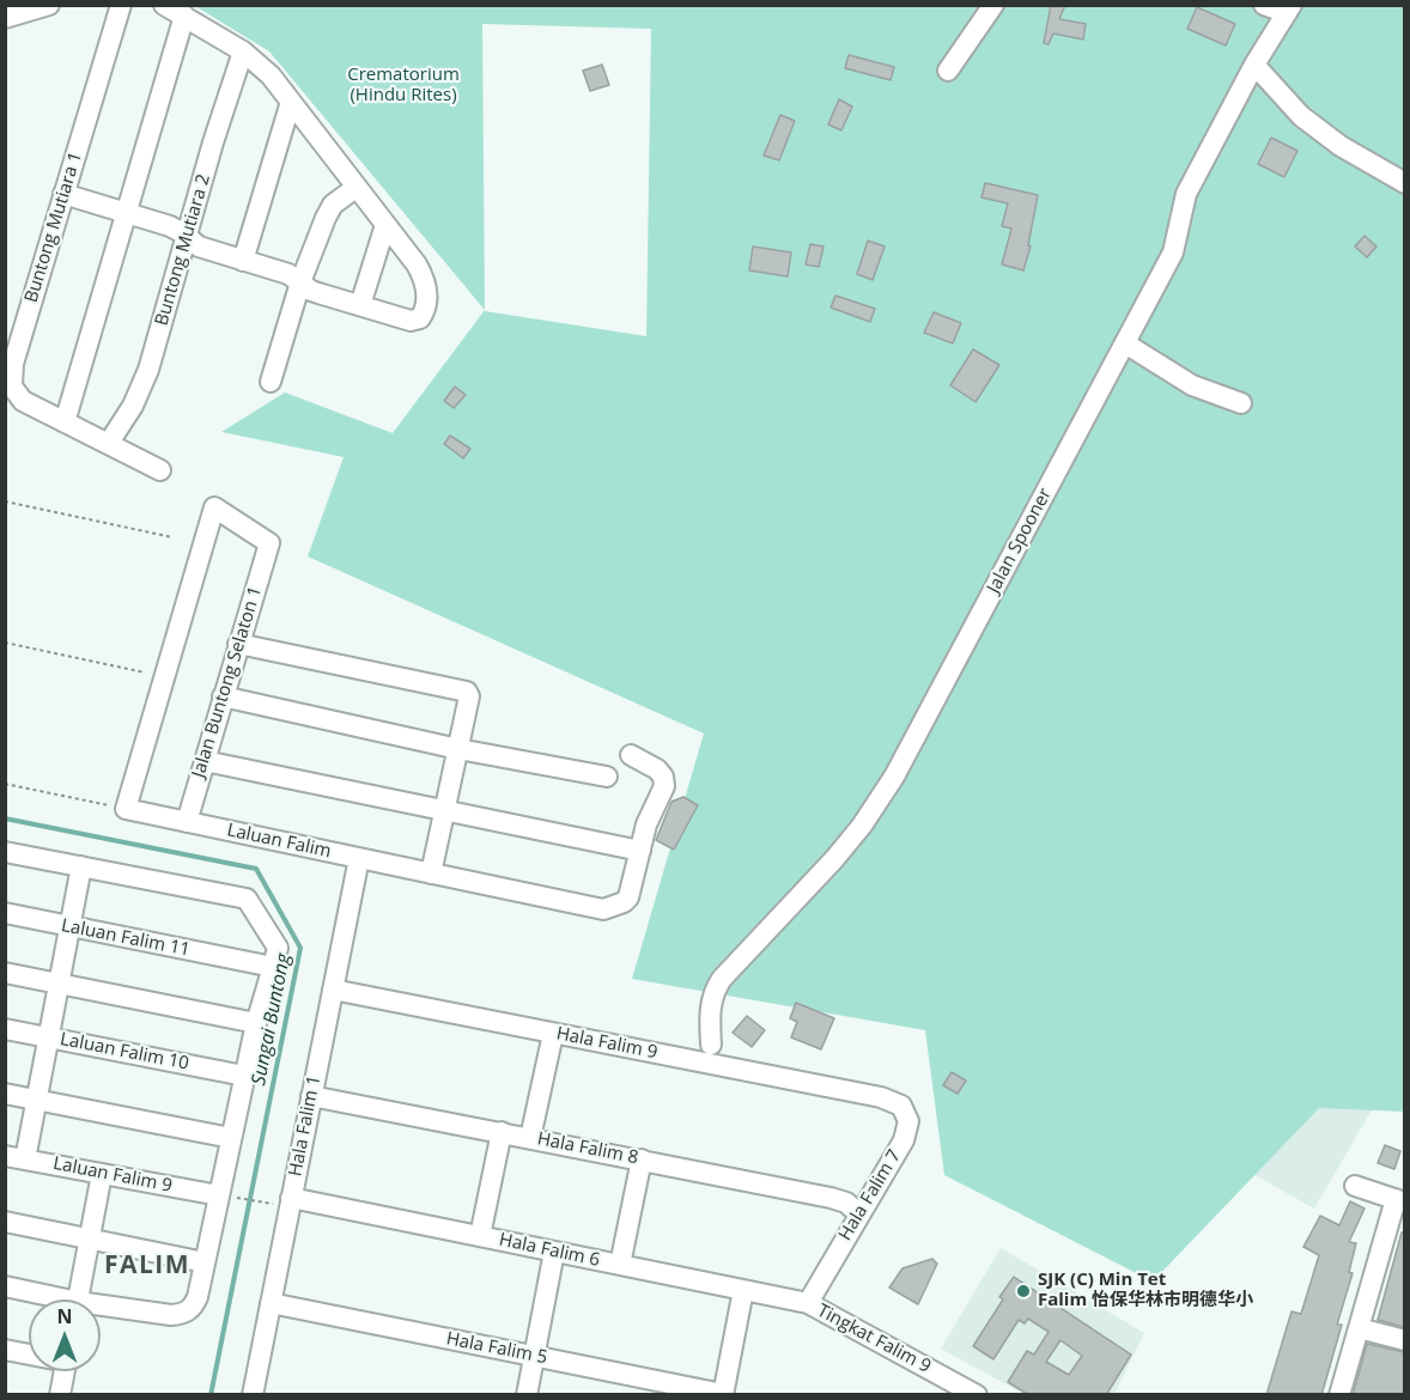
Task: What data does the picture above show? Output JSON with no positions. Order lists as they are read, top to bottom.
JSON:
{
  "streets": {
    "street": [
      "Buntong Mutiara 1",
      "Buntong Mutiara 2",
      "Jalan Spooner",
      "Jalan Buntong Selaton 1",
      "Laluan Falim",
      "Laluan Falim 11",
      "Hala Falim 9",
      "Laluan Falim 10",
      "Hala Falim 1",
      "Hala Falim 8",
      "Laluan Falim 9",
      "Hala Falim 7",
      "Hala Falim 6",
      "Tingkat Falim 9",
      "Hala Falim 5"
    ]
  },
  "crossings": [
    ["Buntong Mutiara 1", "Buntong Mutiara 2"],
    ["Jalan Buntong Selaton 1", "Laluan Falim"],
    ["Laluan Falim", "Hala Falim 1"],
    ["Hala Falim 9", "Hala Falim 1"],
    ["Hala Falim 9", "Hala Falim 7"],
    ["Hala Falim 1", "Hala Falim 8"],
    ["Hala Falim 1", "Hala Falim 6"],
    ["Hala Falim 1", "Hala Falim 5"],
    ["Hala Falim 8", "Hala Falim 7"],
    ["Hala Falim 7", "Hala Falim 6"],
    ["Hala Falim 7", "Tingkat Falim 9"],
    ["Hala Falim 6", "Tingkat Falim 9"]
  ],
  "districts": ["FALIM"],
  "water": ["Sungai Buntong"],
  "parks": ["Crematorium (Hindu Rites)"],
  "places": ["SJK (C) Min Tet Falim 怡保华林市明德华小"],
  "north": "top"
}
